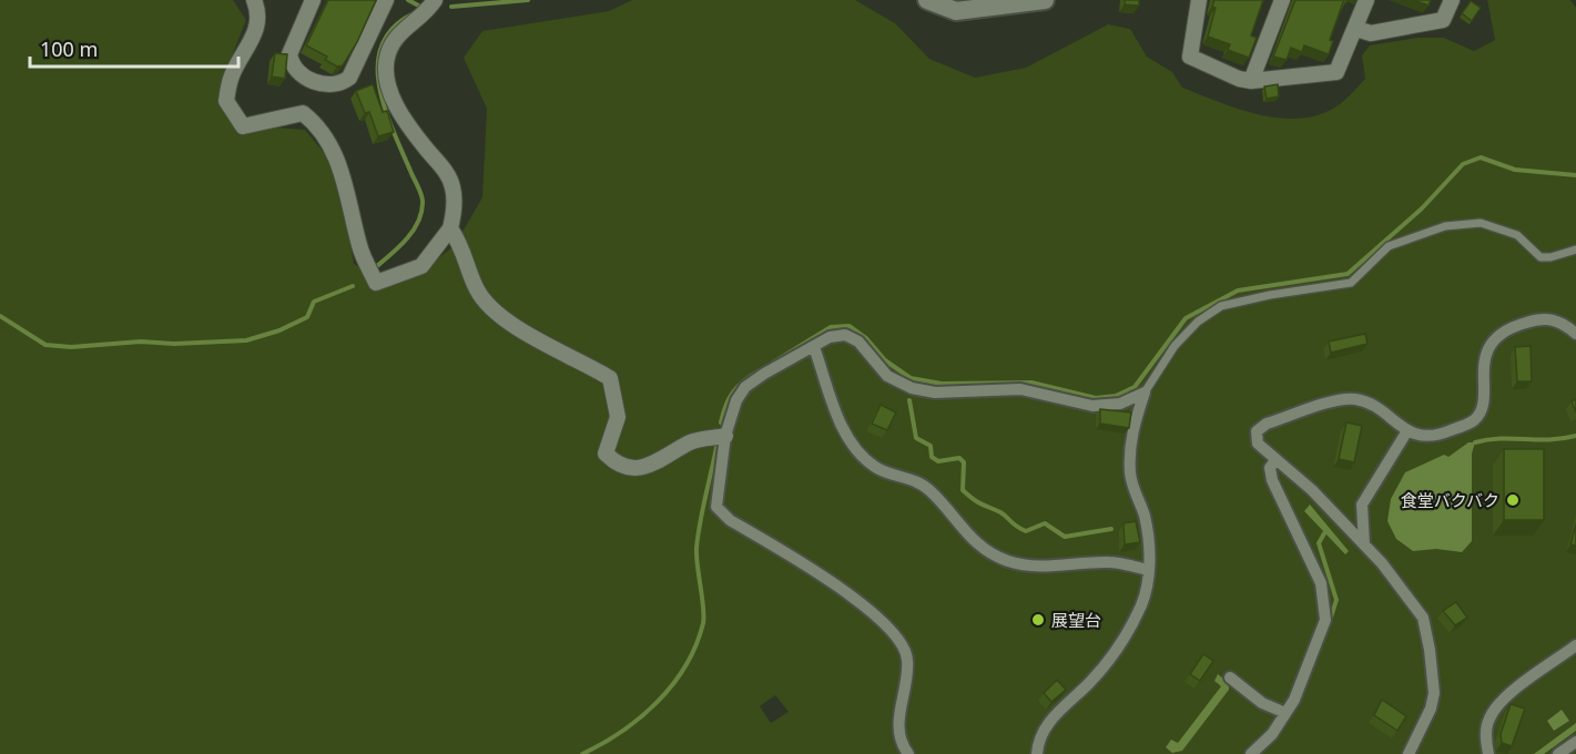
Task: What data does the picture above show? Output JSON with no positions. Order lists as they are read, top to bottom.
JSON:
{
  "places": ["食堂バクバク", "展望台"],
  "scale_bar": "100 m"
}
